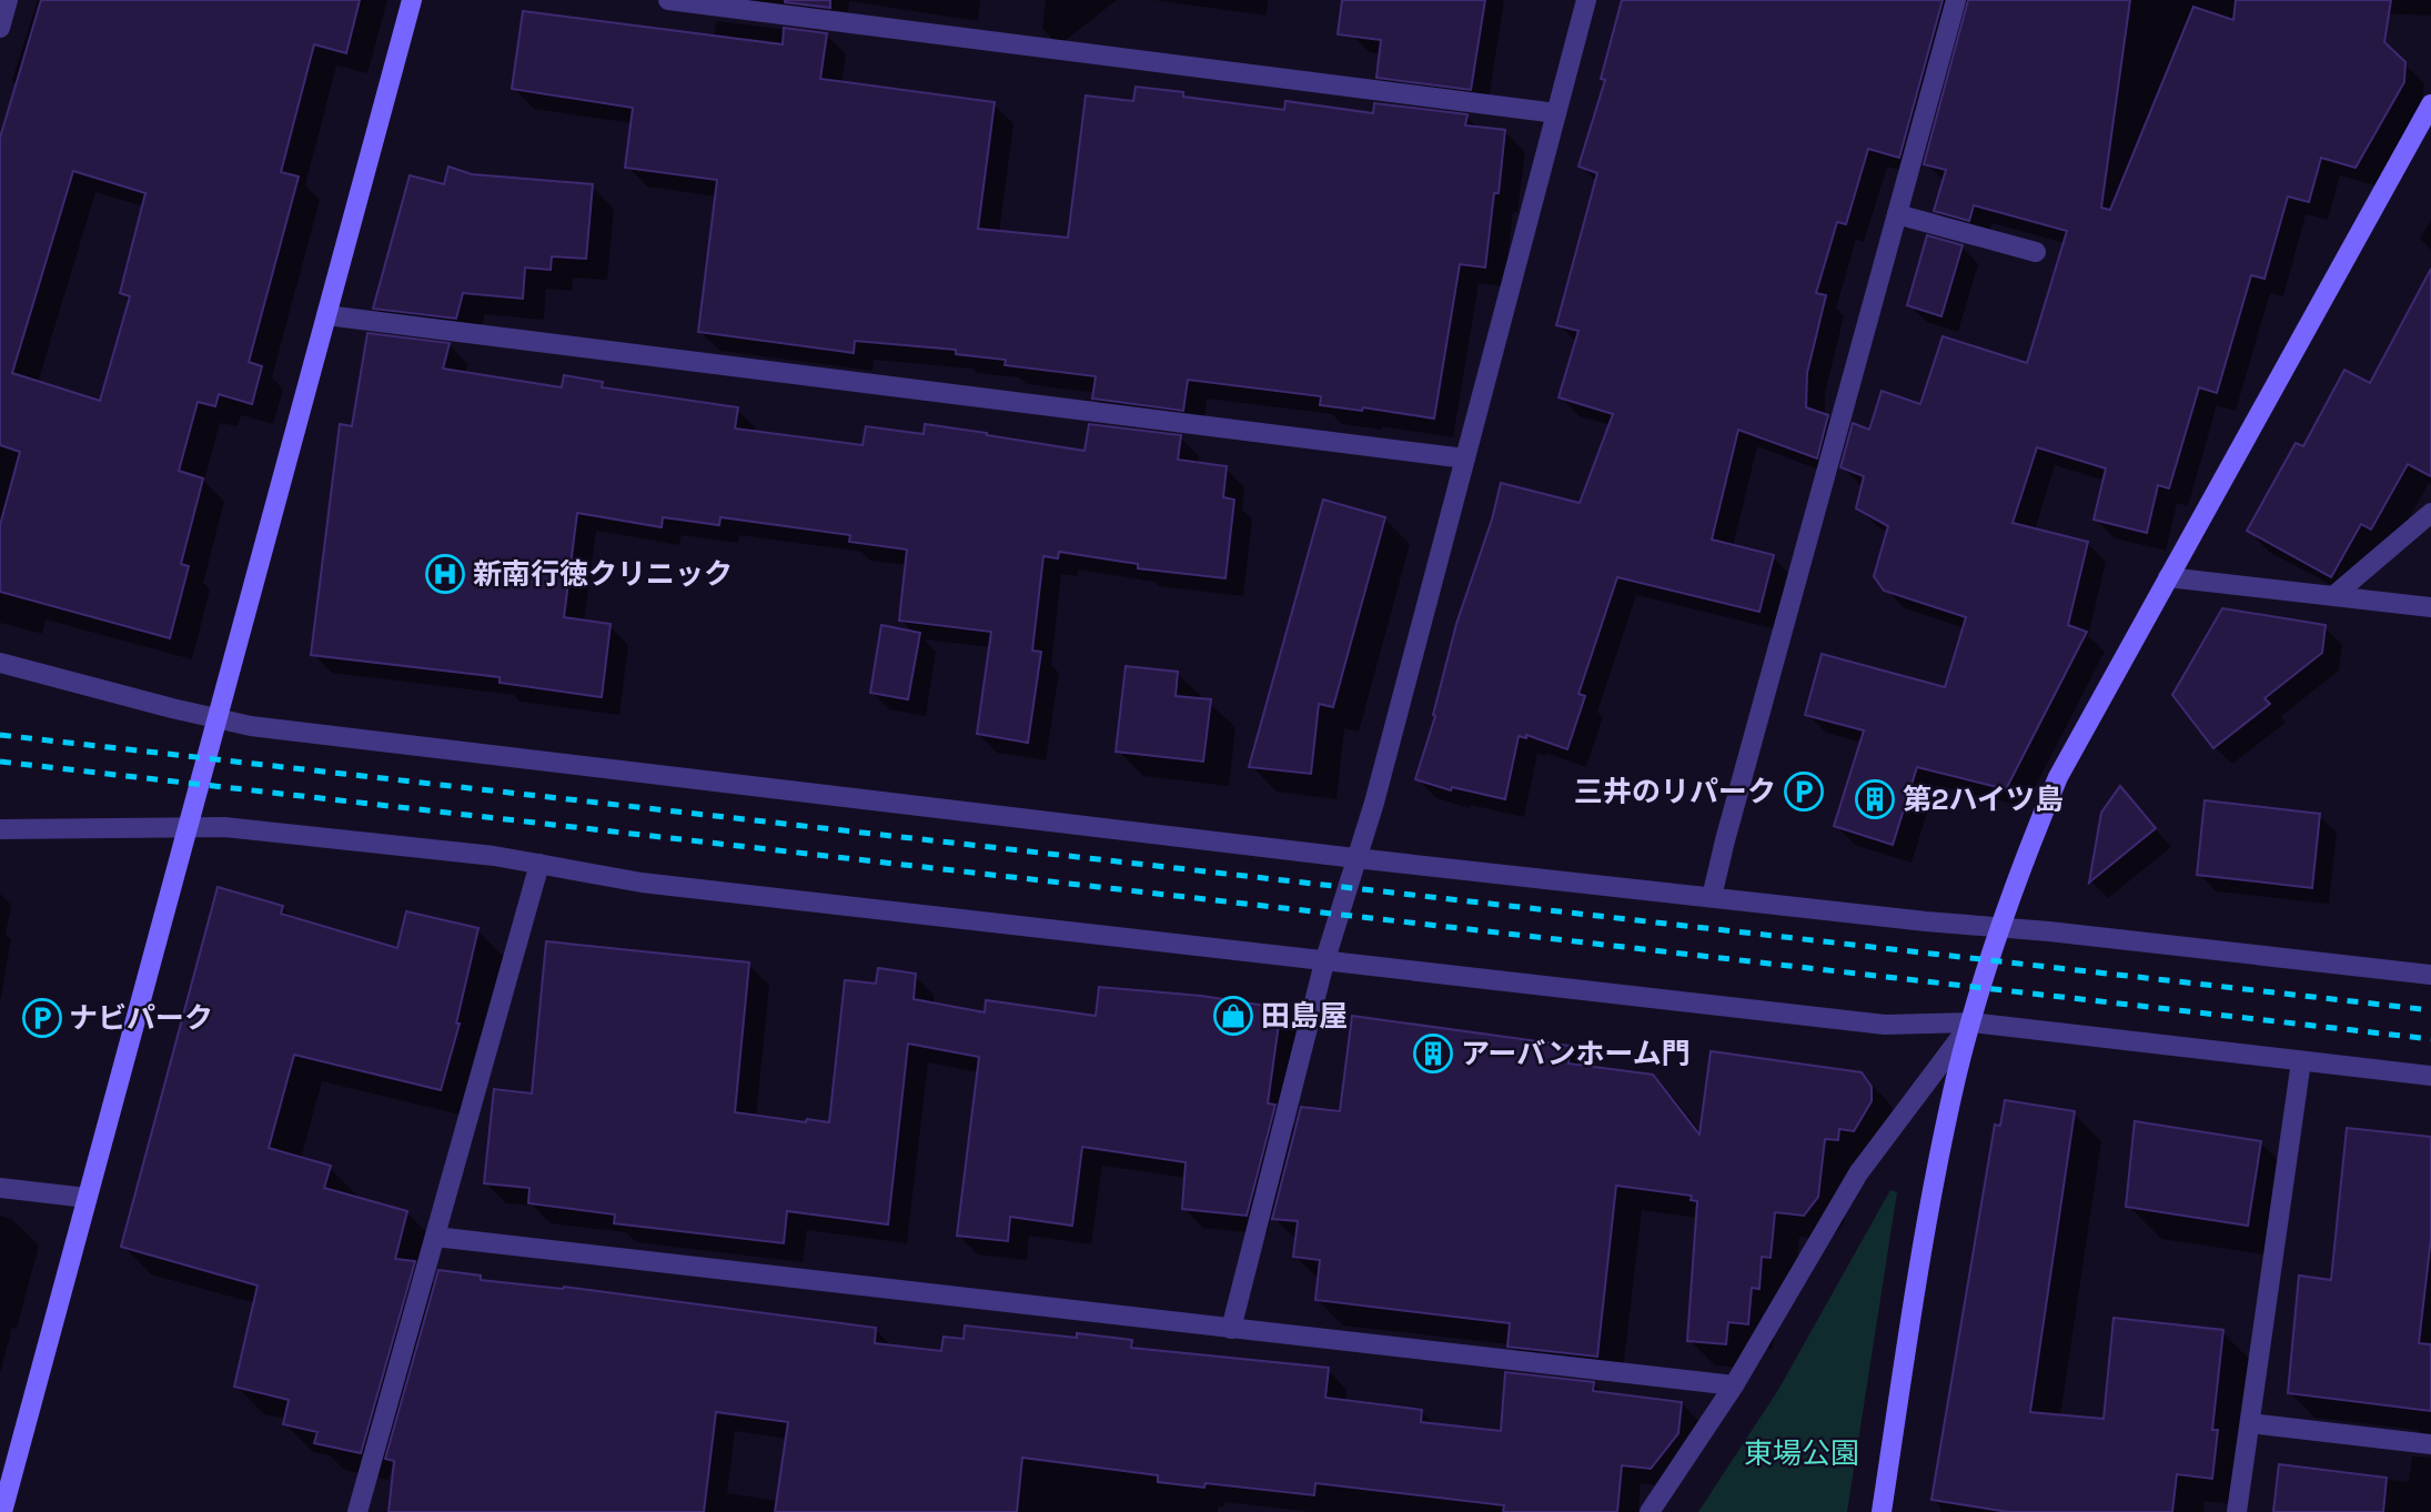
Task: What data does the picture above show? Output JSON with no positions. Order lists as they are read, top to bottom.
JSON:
{
  "parks": ["東場公園"],
  "places": {
    "hospital": ["新南行徳クリニック"],
    "parking": ["三井のリパーク", "ナビパーク"],
    "building": ["第2ハイツ島", "アーバンホーム門"],
    "shop": ["田島屋"]
  }
}
